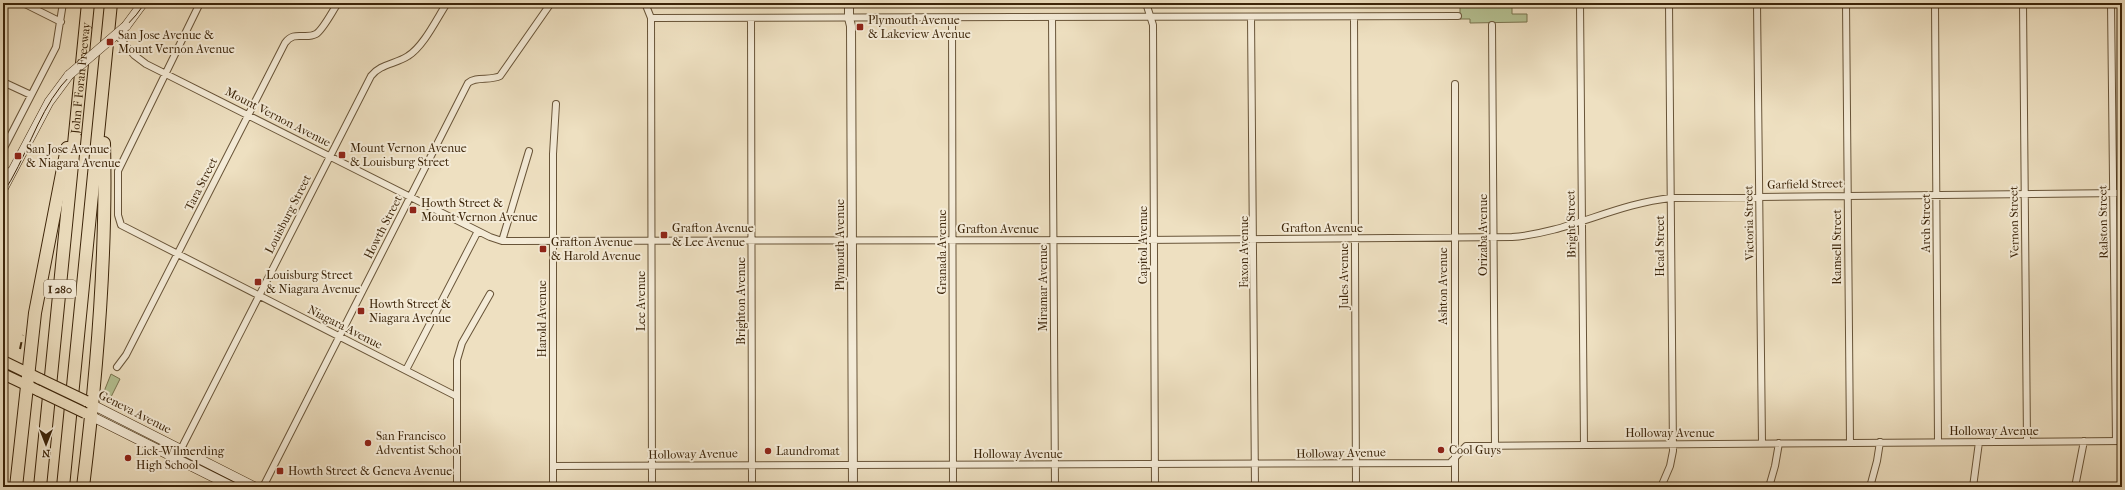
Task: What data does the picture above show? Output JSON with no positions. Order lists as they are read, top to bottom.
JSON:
{
  "streets": {
    "highway": ["John F Foran Freeway", "I 280"],
    "main road": ["Geneva Avenue"],
    "street": [
      "Mount Vernon Avenue",
      "Tara Street",
      "Garfield Street",
      "Louisburg Street",
      "Vernon Street",
      "Ralston Street",
      "Victoria Street",
      "Arch Street",
      "Bright Street",
      "Howth Street",
      "Grafton Avenue",
      "Orizaba Avenue",
      "Plymouth Avenue",
      "Capitol Avenue",
      "Head Street",
      "Ramsell Street",
      "Granada Avenue",
      "Faxon Avenue",
      "Jules Avenue",
      "Ashton Avenue",
      "Miramar Avenue",
      "Lee Avenue",
      "Brighton Avenue",
      "Harold Avenue",
      "Niagara Avenue",
      "Holloway Avenue"
    ]
  },
  "crossings": [
    ["Mount Vernon Avenue", "Tara Street"],
    ["Mount Vernon Avenue", "Louisburg Street"],
    ["Mount Vernon Avenue", "Howth Street"],
    ["Mount Vernon Avenue", "Grafton Avenue"],
    ["Mount Vernon Avenue", "Niagara Avenue"],
    ["Tara Street", "Niagara Avenue"],
    ["Garfield Street", "Vernon Street"],
    ["Garfield Street", "Ralston Street"],
    ["Garfield Street", "Victoria Street"],
    ["Garfield Street", "Arch Street"],
    ["Garfield Street", "Bright Street"],
    ["Garfield Street", "Grafton Avenue"],
    ["Garfield Street", "Orizaba Avenue"],
    ["Garfield Street", "Head Street"],
    ["Garfield Street", "Ramsell Street"],
    ["Louisburg Street", "Niagara Avenue"],
    ["Louisburg Street", "Geneva Avenue"],
    ["Vernon Street", "Holloway Avenue"],
    ["Ralston Street", "Holloway Avenue"],
    ["Victoria Street", "Holloway Avenue"],
    ["Arch Street", "Holloway Avenue"],
    ["Bright Street", "Holloway Avenue"],
    ["Howth Street", "Niagara Avenue"],
    ["Grafton Avenue", "Orizaba Avenue"],
    ["Grafton Avenue", "Plymouth Avenue"],
    ["Grafton Avenue", "Capitol Avenue"],
    ["Grafton Avenue", "Granada Avenue"],
    ["Grafton Avenue", "Faxon Avenue"],
    ["Grafton Avenue", "Jules Avenue"],
    ["Grafton Avenue", "Ashton Avenue"],
    ["Grafton Avenue", "Miramar Avenue"],
    ["Grafton Avenue", "Lee Avenue"],
    ["Grafton Avenue", "Brighton Avenue"],
    ["Grafton Avenue", "Harold Avenue"],
    ["Orizaba Avenue", "Holloway Avenue"],
    ["Plymouth Avenue", "Holloway Avenue"],
    ["Capitol Avenue", "Holloway Avenue"],
    ["Head Street", "Holloway Avenue"],
    ["Ramsell Street", "Holloway Avenue"],
    ["Granada Avenue", "Holloway Avenue"],
    ["Faxon Avenue", "Holloway Avenue"],
    ["Jules Avenue", "Holloway Avenue"],
    ["Ashton Avenue", "Holloway Avenue"],
    ["Miramar Avenue", "Holloway Avenue"],
    ["Lee Avenue", "Holloway Avenue"],
    ["Brighton Avenue", "Holloway Avenue"],
    ["Harold Avenue", "Holloway Avenue"]
  ],
  "places": {
    "transit": [
      "Plymouth Avenue & Lakeview Avenue",
      "San Jose Avenue & Mount Vernon Avenue",
      "Mount Vernon Avenue & Louisburg Street",
      "San Jose Avenue & Niagara Avenue",
      "Howth Street & Mount Vernon Avenue",
      "Grafton Avenue & Lee Avenue",
      "Grafton Avenue & Harold Avenue",
      "Louisburg Street & Niagara Avenue",
      "Howth Street & Niagara Avenue",
      "Howth Street & Geneva Avenue"
    ],
    "other": [
      "San Francisco Adventist School",
      "Cool Guys",
      "Laundromat",
      "Lick-Wilmerding High School"
    ]
  },
  "north": "bottom"
}
